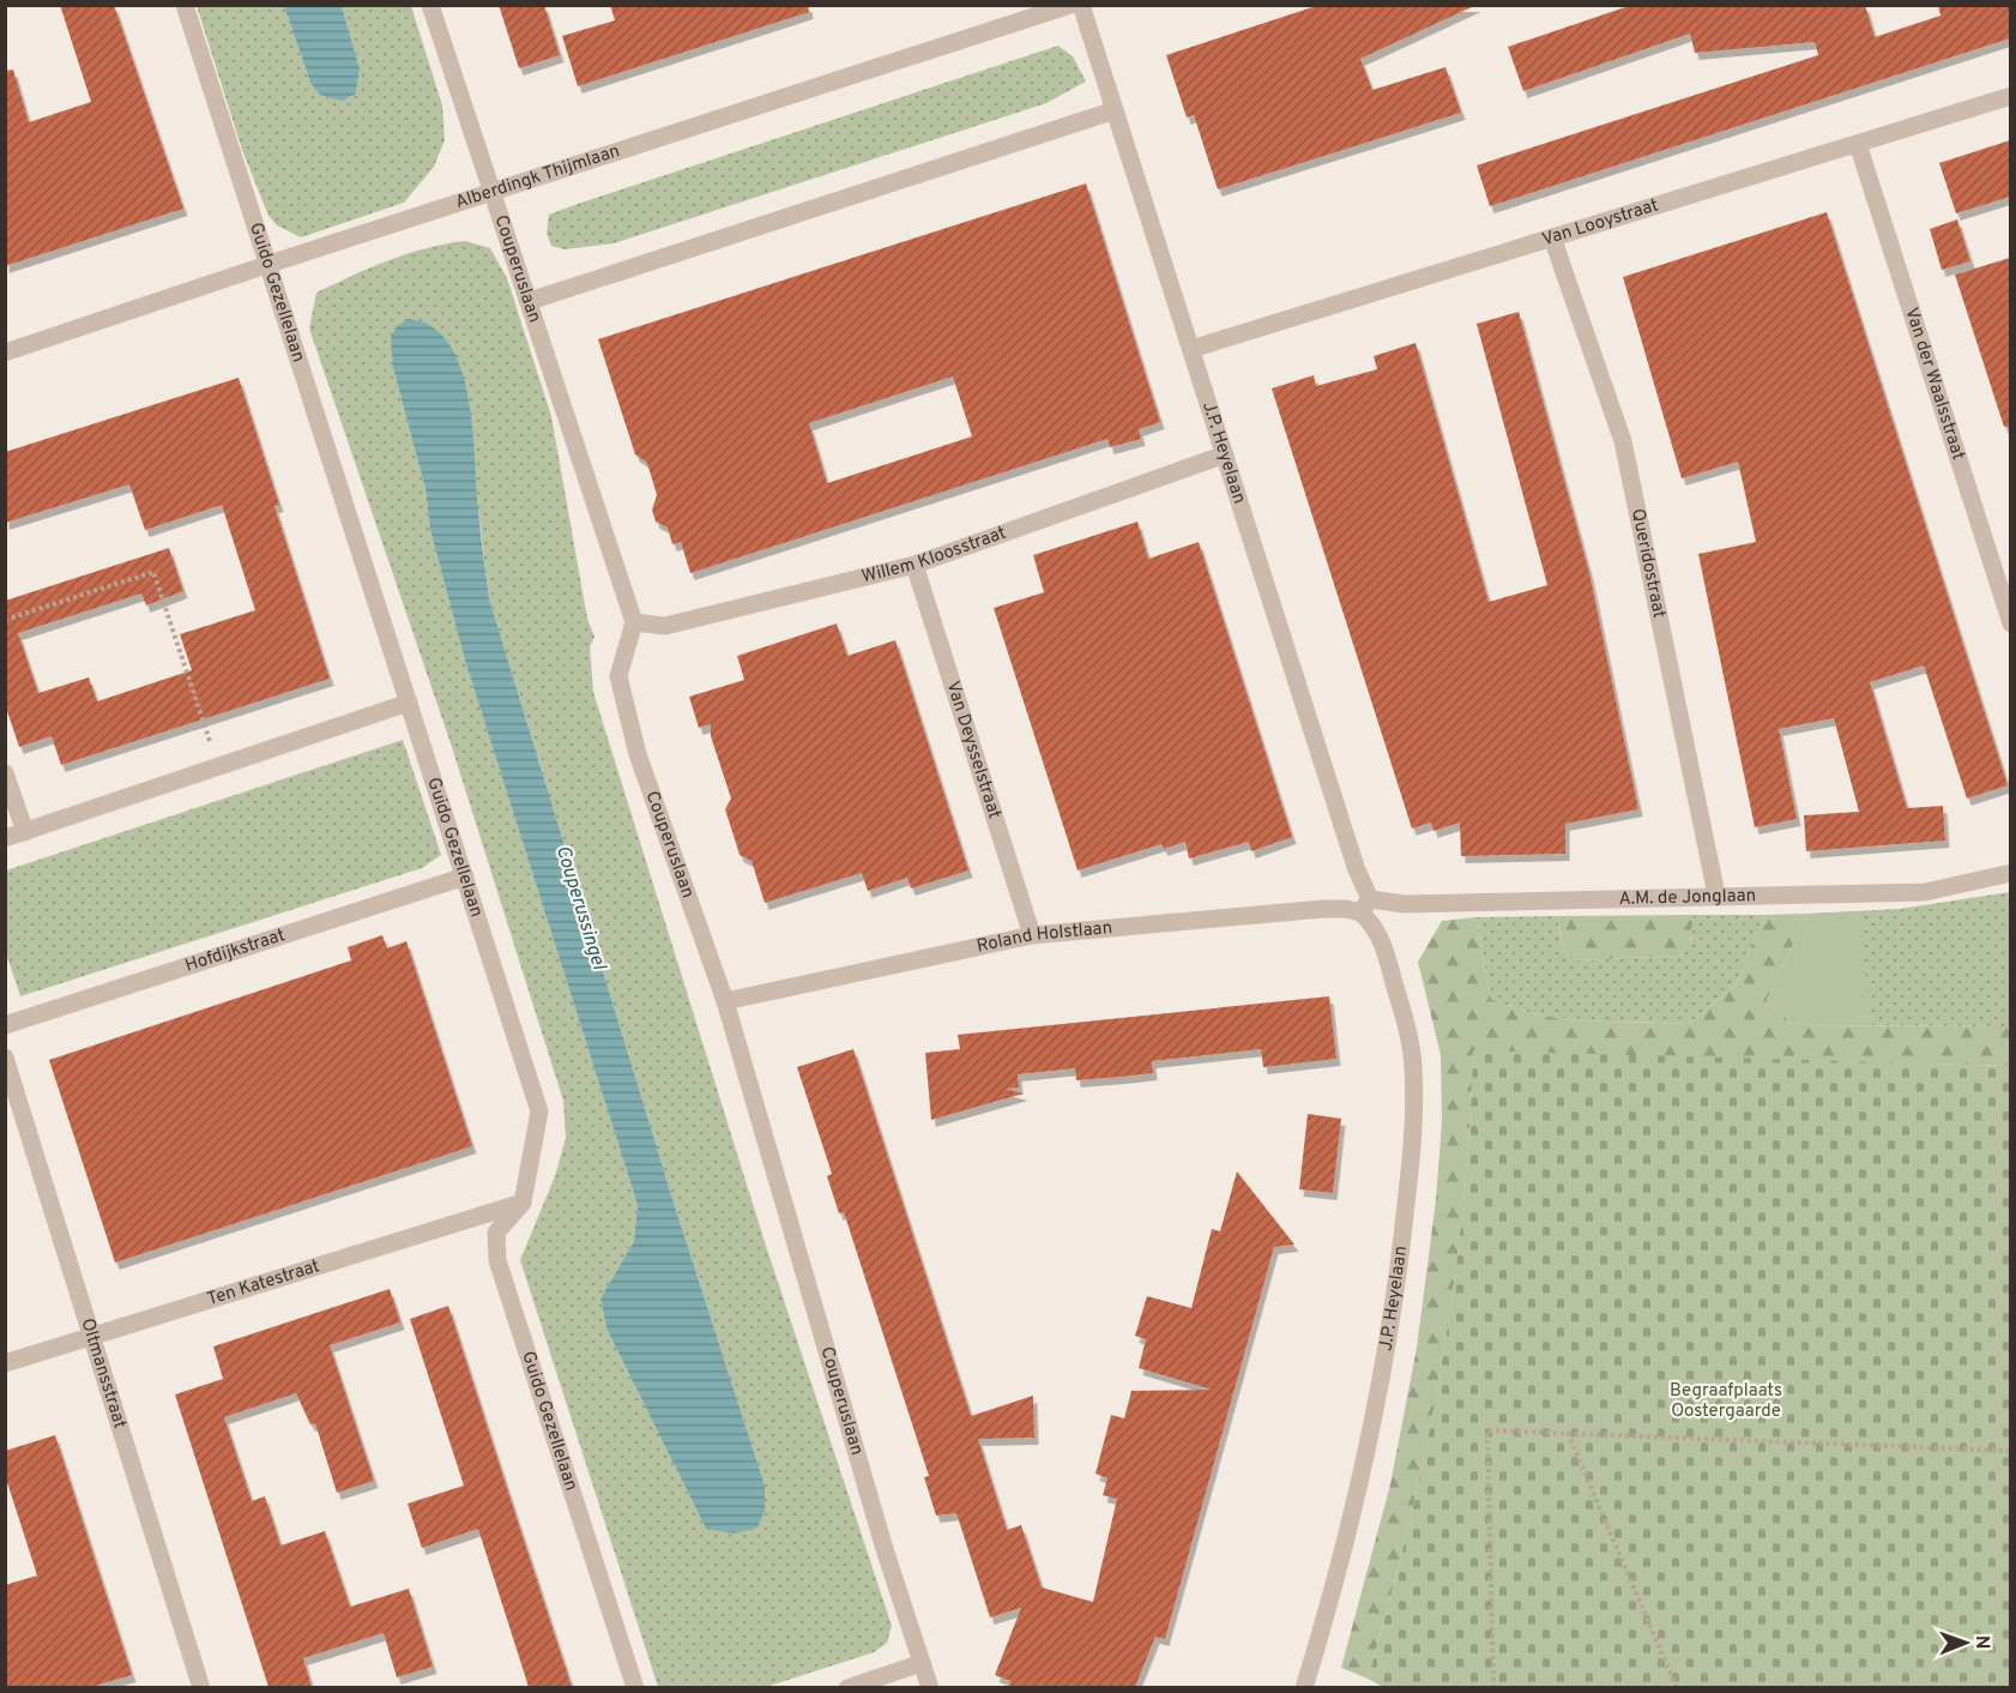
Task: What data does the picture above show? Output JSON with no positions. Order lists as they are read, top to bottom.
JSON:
{
  "streets": {
    "street": [
      "Alberdingk Thijmlaan",
      "Van Looystraat",
      "Couperuslaan",
      "Guido Gezellelaan",
      "Van der Waalsstraat",
      "J.P. Heyelaan",
      "Willem Kloosstraat",
      "Queridostraat",
      "Van Deysselstraat",
      "A.M. de Jonglaan",
      "Roland Holstlaan",
      "Hofdijkstraat",
      "Ten Katestraat",
      "Oltmansstraat"
    ]
  },
  "crossings": [
    ["Alberdingk Thijmlaan", "Couperuslaan"],
    ["Alberdingk Thijmlaan", "Guido Gezellelaan"],
    ["Van Looystraat", "Van der Waalsstraat"],
    ["Van Looystraat", "J.P. Heyelaan"],
    ["Van Looystraat", "Queridostraat"],
    ["Couperuslaan", "Willem Kloosstraat"],
    ["Couperuslaan", "Roland Holstlaan"],
    ["Guido Gezellelaan", "Hofdijkstraat"],
    ["Guido Gezellelaan", "Ten Katestraat"],
    ["J.P. Heyelaan", "Willem Kloosstraat"],
    ["J.P. Heyelaan", "A.M. de Jonglaan"],
    ["J.P. Heyelaan", "Roland Holstlaan"],
    ["Willem Kloosstraat", "Van Deysselstraat"],
    ["Queridostraat", "A.M. de Jonglaan"],
    ["Van Deysselstraat", "Roland Holstlaan"],
    ["A.M. de Jonglaan", "Roland Holstlaan"],
    ["Ten Katestraat", "Oltmansstraat"]
  ],
  "water": ["Couperussingel"],
  "parks": ["Begraafplaats Oostergaarde"],
  "north": "right"
}
